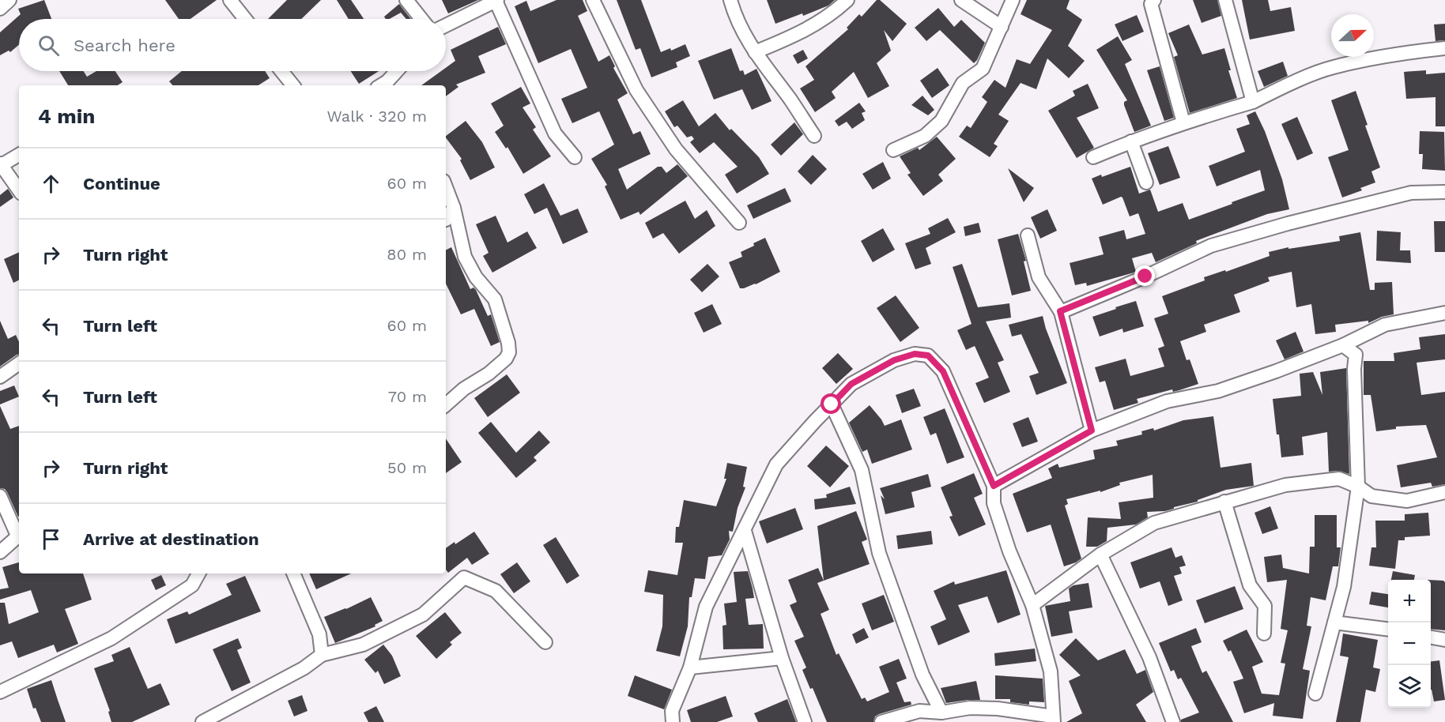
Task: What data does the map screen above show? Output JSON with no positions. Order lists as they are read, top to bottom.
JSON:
{
  "north": "right",
  "page": {
    "search": "Search here",
    "heading": ["4 min", "Walk · 320 m"],
    "list": [
      ["Continue", "60 m"],
      ["Turn right", "80 m"],
      ["Turn left", "60 m"],
      ["Turn left", "70 m"],
      ["Turn right", "50 m"],
      "Arrive at destination"
    ],
    "map_buttons": ["+", "−"]
  }
}
